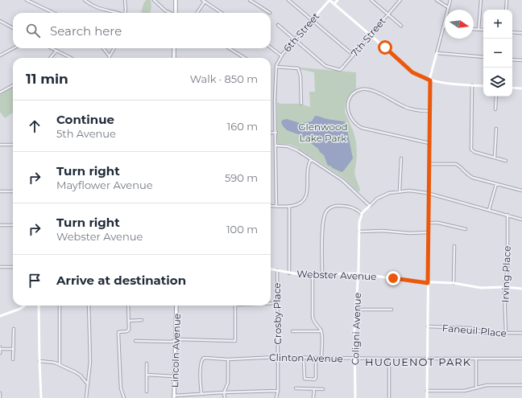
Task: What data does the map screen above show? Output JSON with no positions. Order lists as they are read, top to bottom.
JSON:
{
  "streets": {
    "main road": ["Lincoln Avenue"],
    "street": [
      "6th Street",
      "7th Street",
      "Irving Place",
      "Webster Avenue",
      "Crosby Place",
      "Coligni Avenue",
      "Faneuil Place",
      "Clinton Avenue"
    ]
  },
  "crossings": [
    ["6th Street", "7th Street"],
    ["Irving Place", "Webster Avenue"],
    ["Irving Place", "Faneuil Place"],
    ["Webster Avenue", "Crosby Place"],
    ["Webster Avenue", "Coligni Avenue"],
    ["Crosby Place", "Clinton Avenue"],
    ["Coligni Avenue", "Clinton Avenue"]
  ],
  "districts": ["HUGUENOT PARK"],
  "parks": ["Glenwood Lake Park"],
  "north": "right",
  "page": {
    "map_buttons": ["+", "−"],
    "search": "Search here",
    "heading": ["11 min", "Walk · 850 m"],
    "list": [
      ["Continue", "5th Avenue", "160 m"],
      ["Turn right", "Mayflower Avenue", "590 m"],
      ["Turn right", "Webster Avenue", "100 m"],
      "Arrive at destination"
    ]
  }
}
